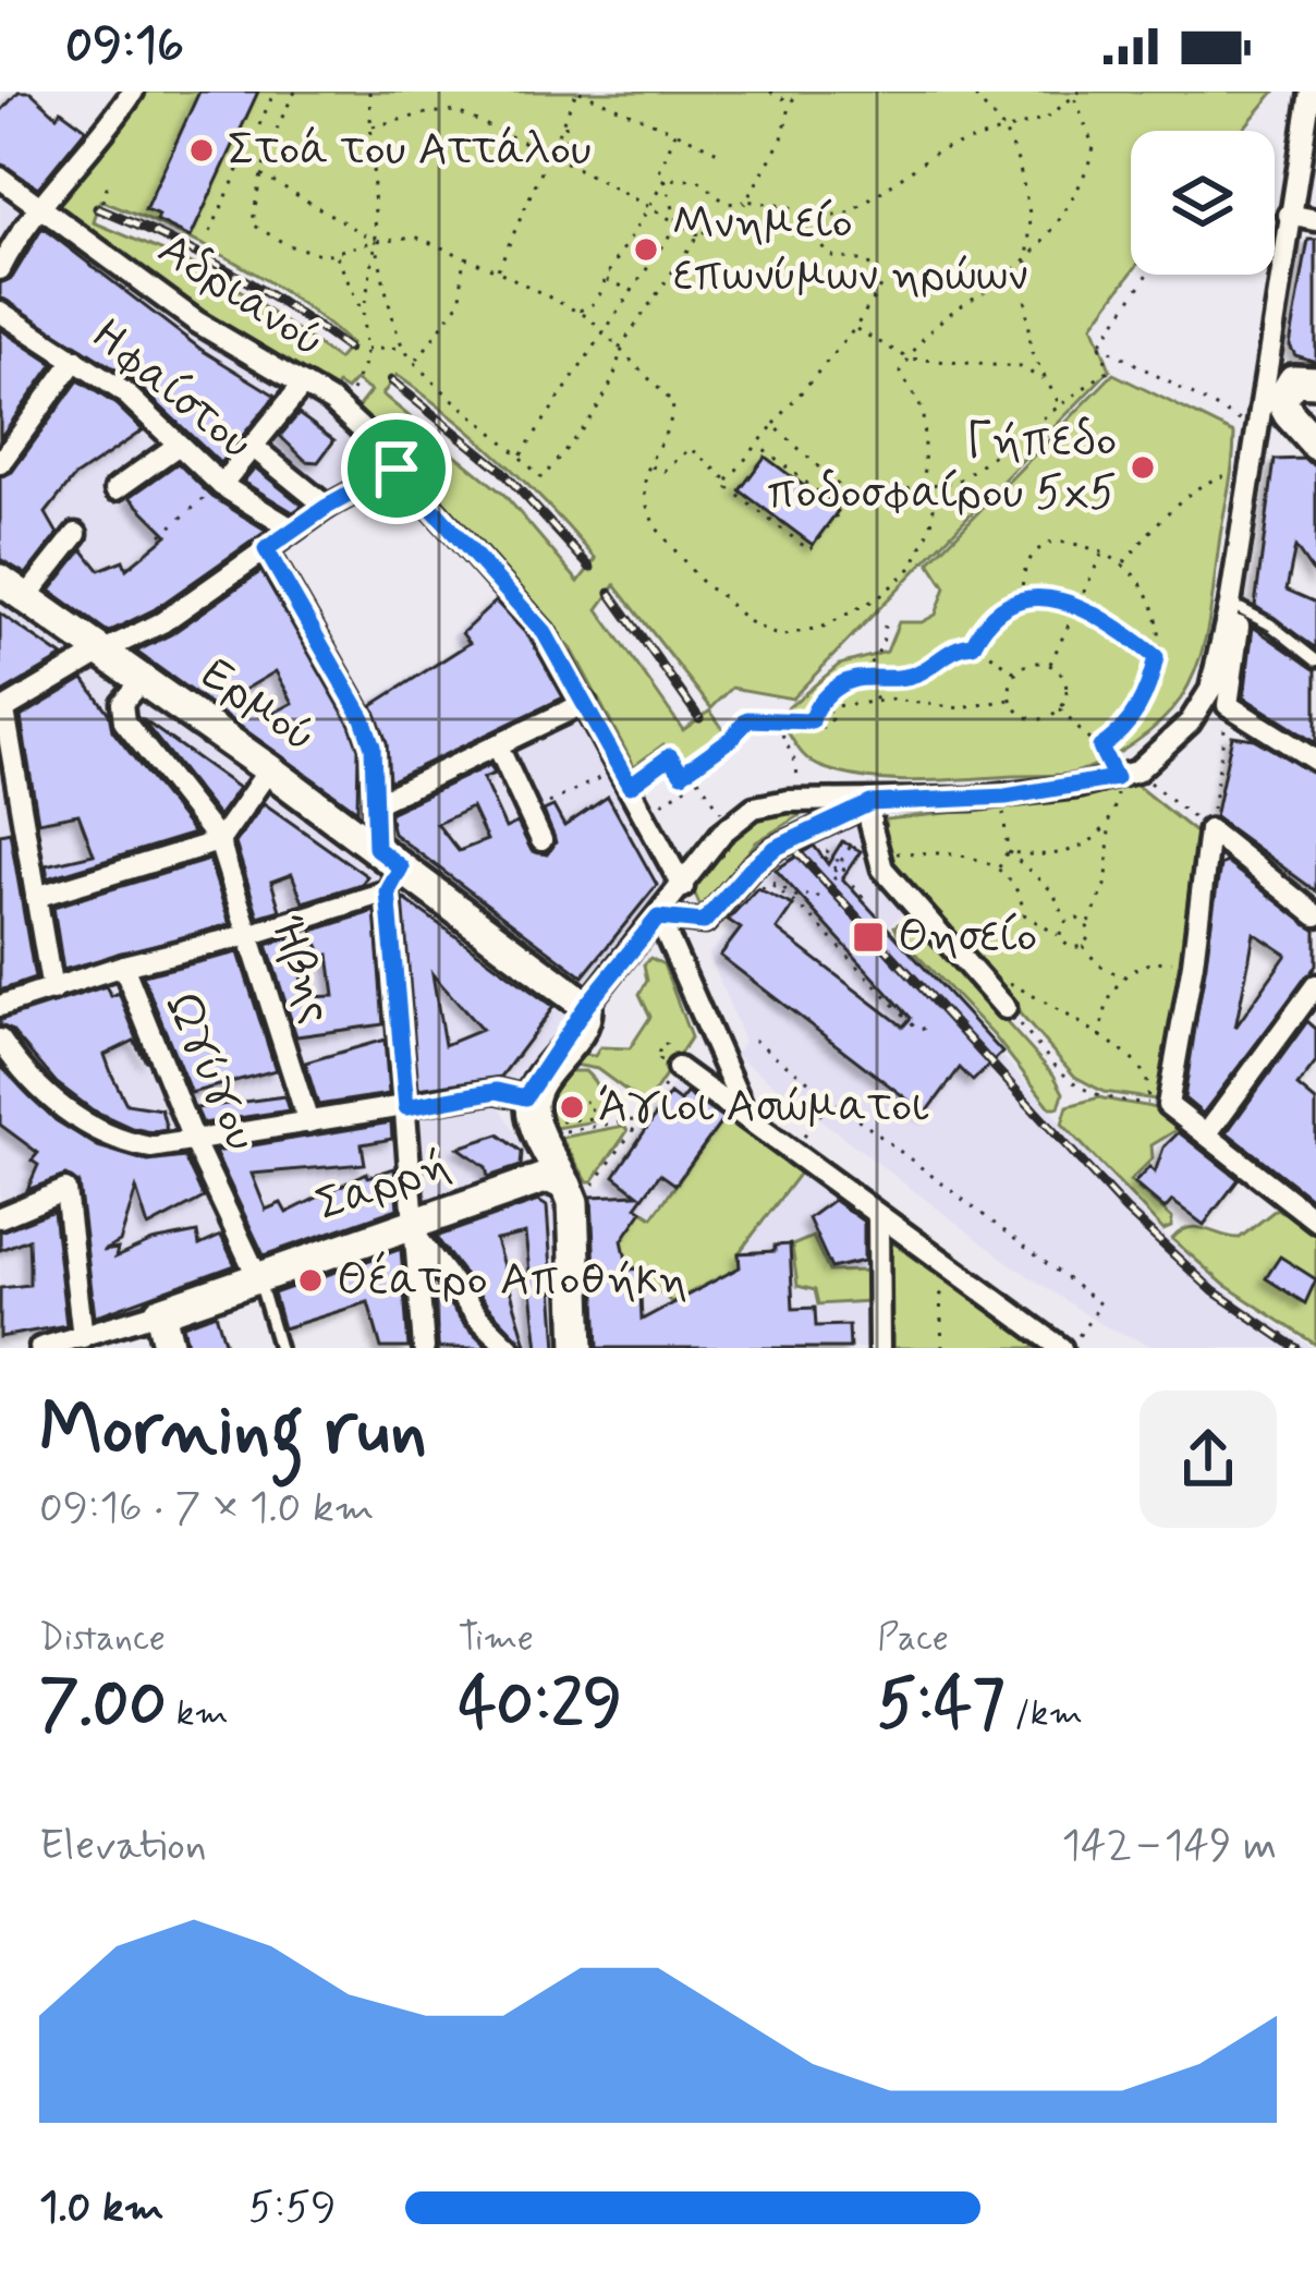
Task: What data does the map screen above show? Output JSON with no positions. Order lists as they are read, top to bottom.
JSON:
{
  "streets": {
    "street": [
      "Αδριανού",
      "Ηφαίστου",
      "Ερμού",
      "Ήβης",
      "Ωγύγου",
      "Σαρρή"
    ]
  },
  "crossings": [
    ["Ωγύγου", "Σαρρή"]
  ],
  "places": {
    "other": [
      "Στοά του Αττάλου",
      "Μνημείο επωνύμων ηρώων",
      "Γήπεδο ποδοσφαίρου 5x5",
      "Άγιοι Ασώματοι",
      "Θέατρο Αποθήκη"
    ],
    "transit": ["Θησείο"]
  },
  "page": {
    "status": "09:16",
    "heading": ["Morning run", "09:16 · 7 × 1.0 km"],
    "stats": [
      ["Distance", "7.00 km"],
      ["Time", "40:29"],
      ["Pace", "5:47 /km"]
    ],
    "chart": ["Elevation", "142–149 m"],
    "list": [
      {
        "name": "1.0 km",
        "note": "5:59"
      }
    ]
  }
}
